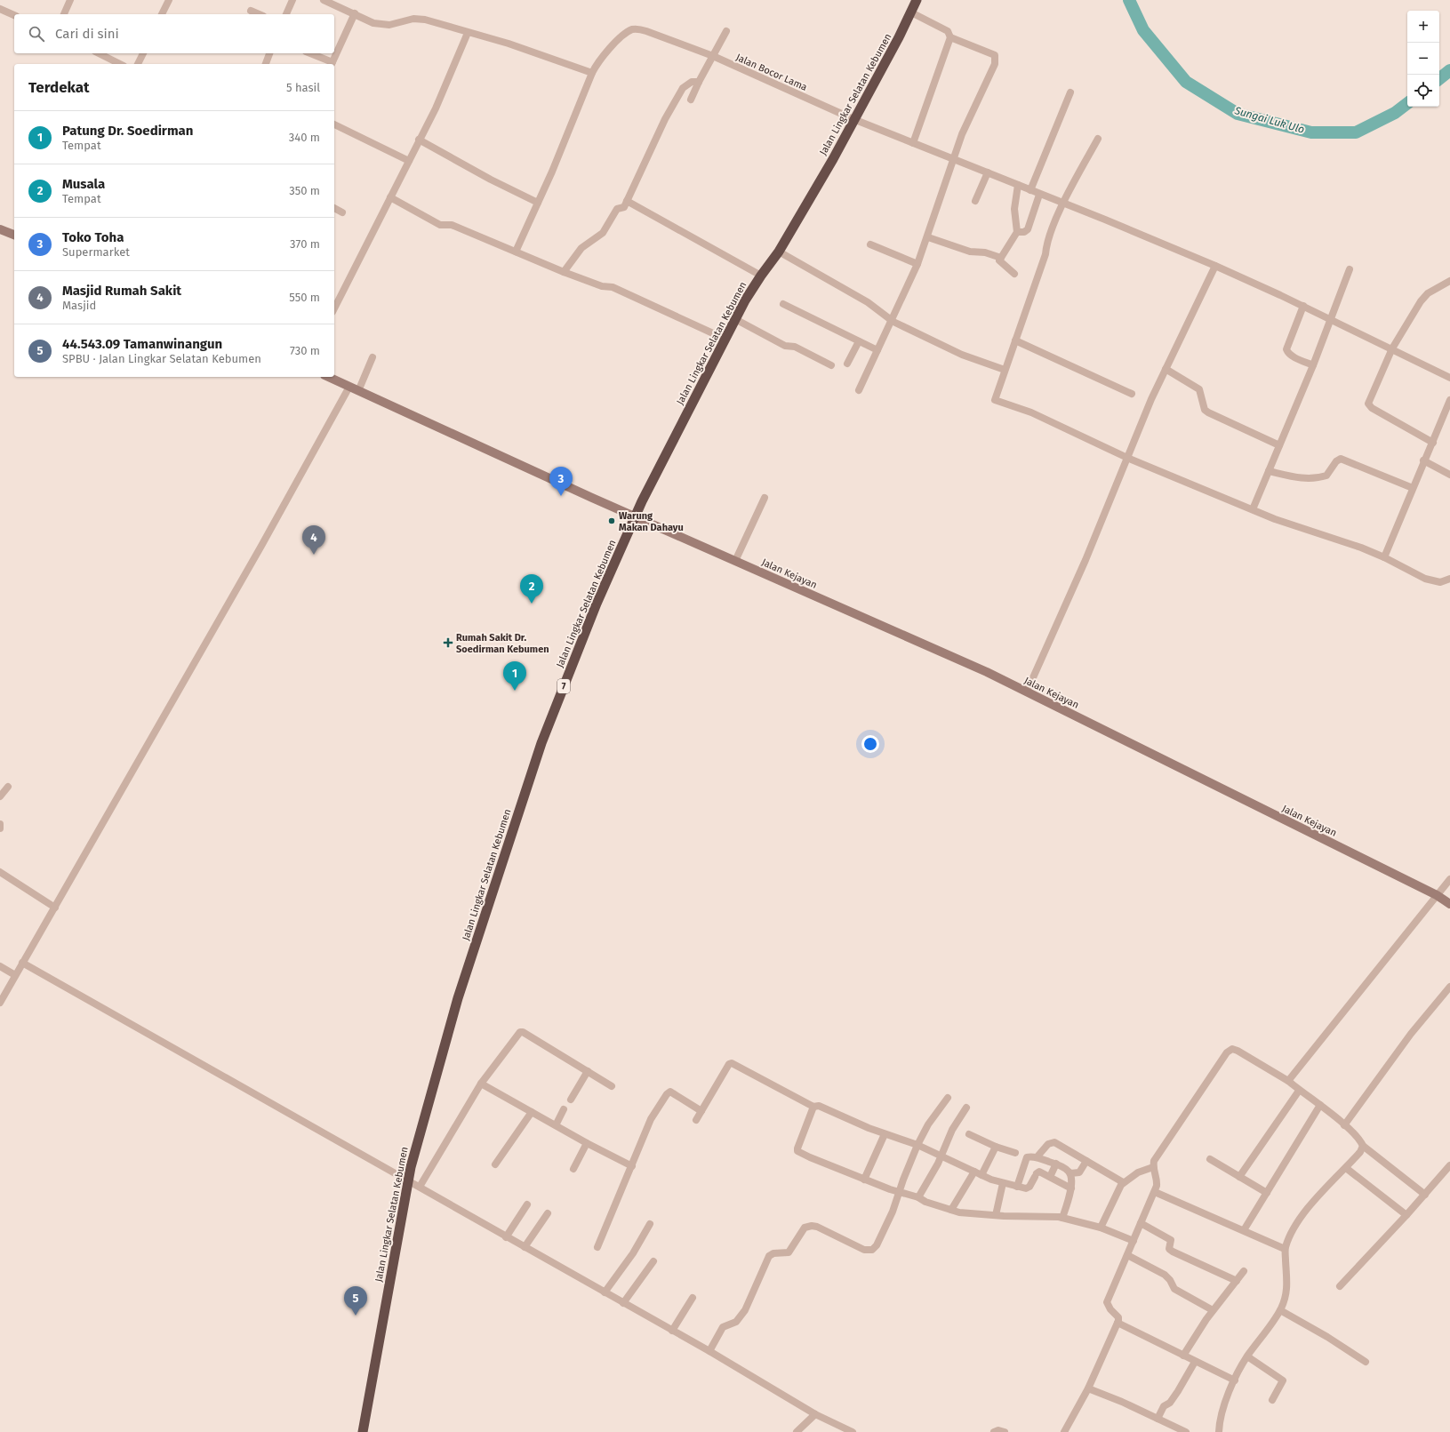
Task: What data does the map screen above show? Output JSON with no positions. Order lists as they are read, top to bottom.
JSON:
{
  "streets": {
    "highway": ["Jalan Lingkar Selatan Kebumen", "7"],
    "main road": ["Jalan Kejayan"],
    "street": ["Jalan Bocor Lama"]
  },
  "crossings": [
    ["Jalan Bocor Lama", "Jalan Lingkar Selatan Kebumen"],
    ["Jalan Lingkar Selatan Kebumen", "Jalan Kejayan"]
  ],
  "water": ["Sungai Luk Ulo"],
  "places": {
    "other": ["Warung Makan Dahayu"],
    "health": ["Rumah Sakit Dr. Soedirman Kebumen"]
  },
  "page": {
    "map_buttons": ["+", "−"],
    "search": "Cari di sini",
    "heading": ["Terdekat", "5 hasil"],
    "list": [
      {
        "mark": "1",
        "name": "Patung Dr. Soedirman",
        "note": "Tempat",
        "value": "340 m"
      },
      {
        "mark": "2",
        "name": "Musala",
        "note": "Tempat",
        "value": "350 m"
      },
      {
        "mark": "3",
        "name": "Toko Toha",
        "note": "Supermarket",
        "value": "370 m"
      },
      {
        "mark": "4",
        "name": "Masjid Rumah Sakit",
        "note": "Masjid",
        "value": "550 m"
      },
      {
        "mark": "5",
        "name": "44.543.09 Tamanwinangun",
        "note": "SPBU · Jalan Lingkar Selatan Kebumen",
        "value": "730 m"
      }
    ],
    "pins": [
      "3",
      "4",
      "2",
      "1",
      "5"
    ]
  }
}
